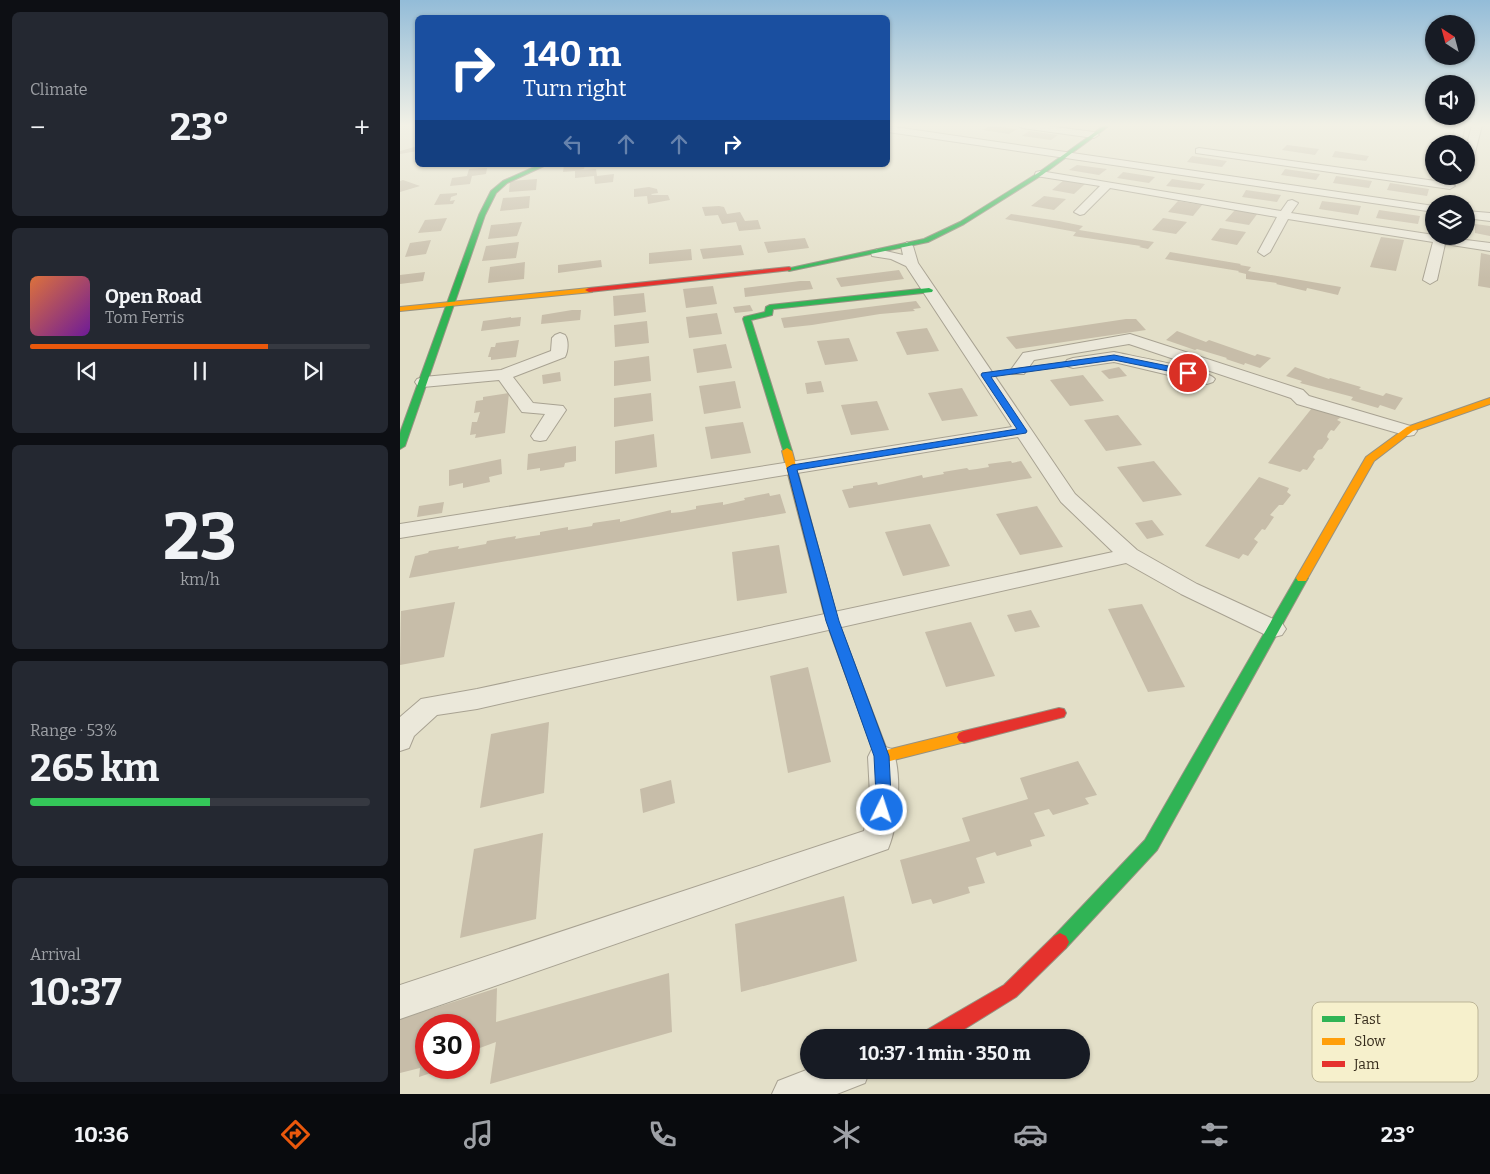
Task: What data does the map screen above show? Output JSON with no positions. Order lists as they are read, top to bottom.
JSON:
{
  "legend": ["Fast", "Slow", "Jam"],
  "north": "top left",
  "page": {
    "tile": [
      "Climate",
      ["23", "km/h"],
      ["Range · 53%", "265 km"],
      ["Arrival", "10:37"]
    ],
    "turn": ["140 m", "Turn right"],
    "heat": ["−", "23°", "+"],
    "song": ["Open Road", "Tom Ferris"],
    "limit": "30",
    "trip": "10:37 · 1 min · 350 m",
    "tabs": ["10:36", "23°"]
  }
}
